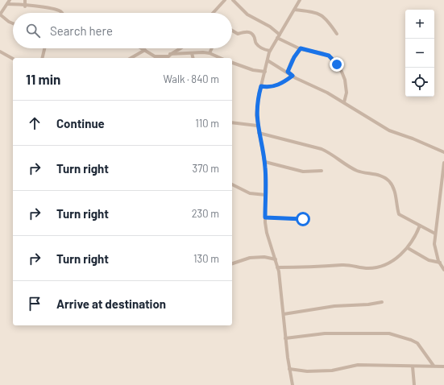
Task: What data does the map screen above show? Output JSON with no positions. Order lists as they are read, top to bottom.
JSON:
{
  "page": {
    "map_buttons": ["+", "−"],
    "search": "Search here",
    "heading": ["11 min", "Walk · 840 m"],
    "list": [
      ["Continue", "110 m"],
      ["Turn right", "370 m"],
      ["Turn right", "230 m"],
      ["Turn right", "130 m"],
      "Arrive at destination"
    ]
  }
}
